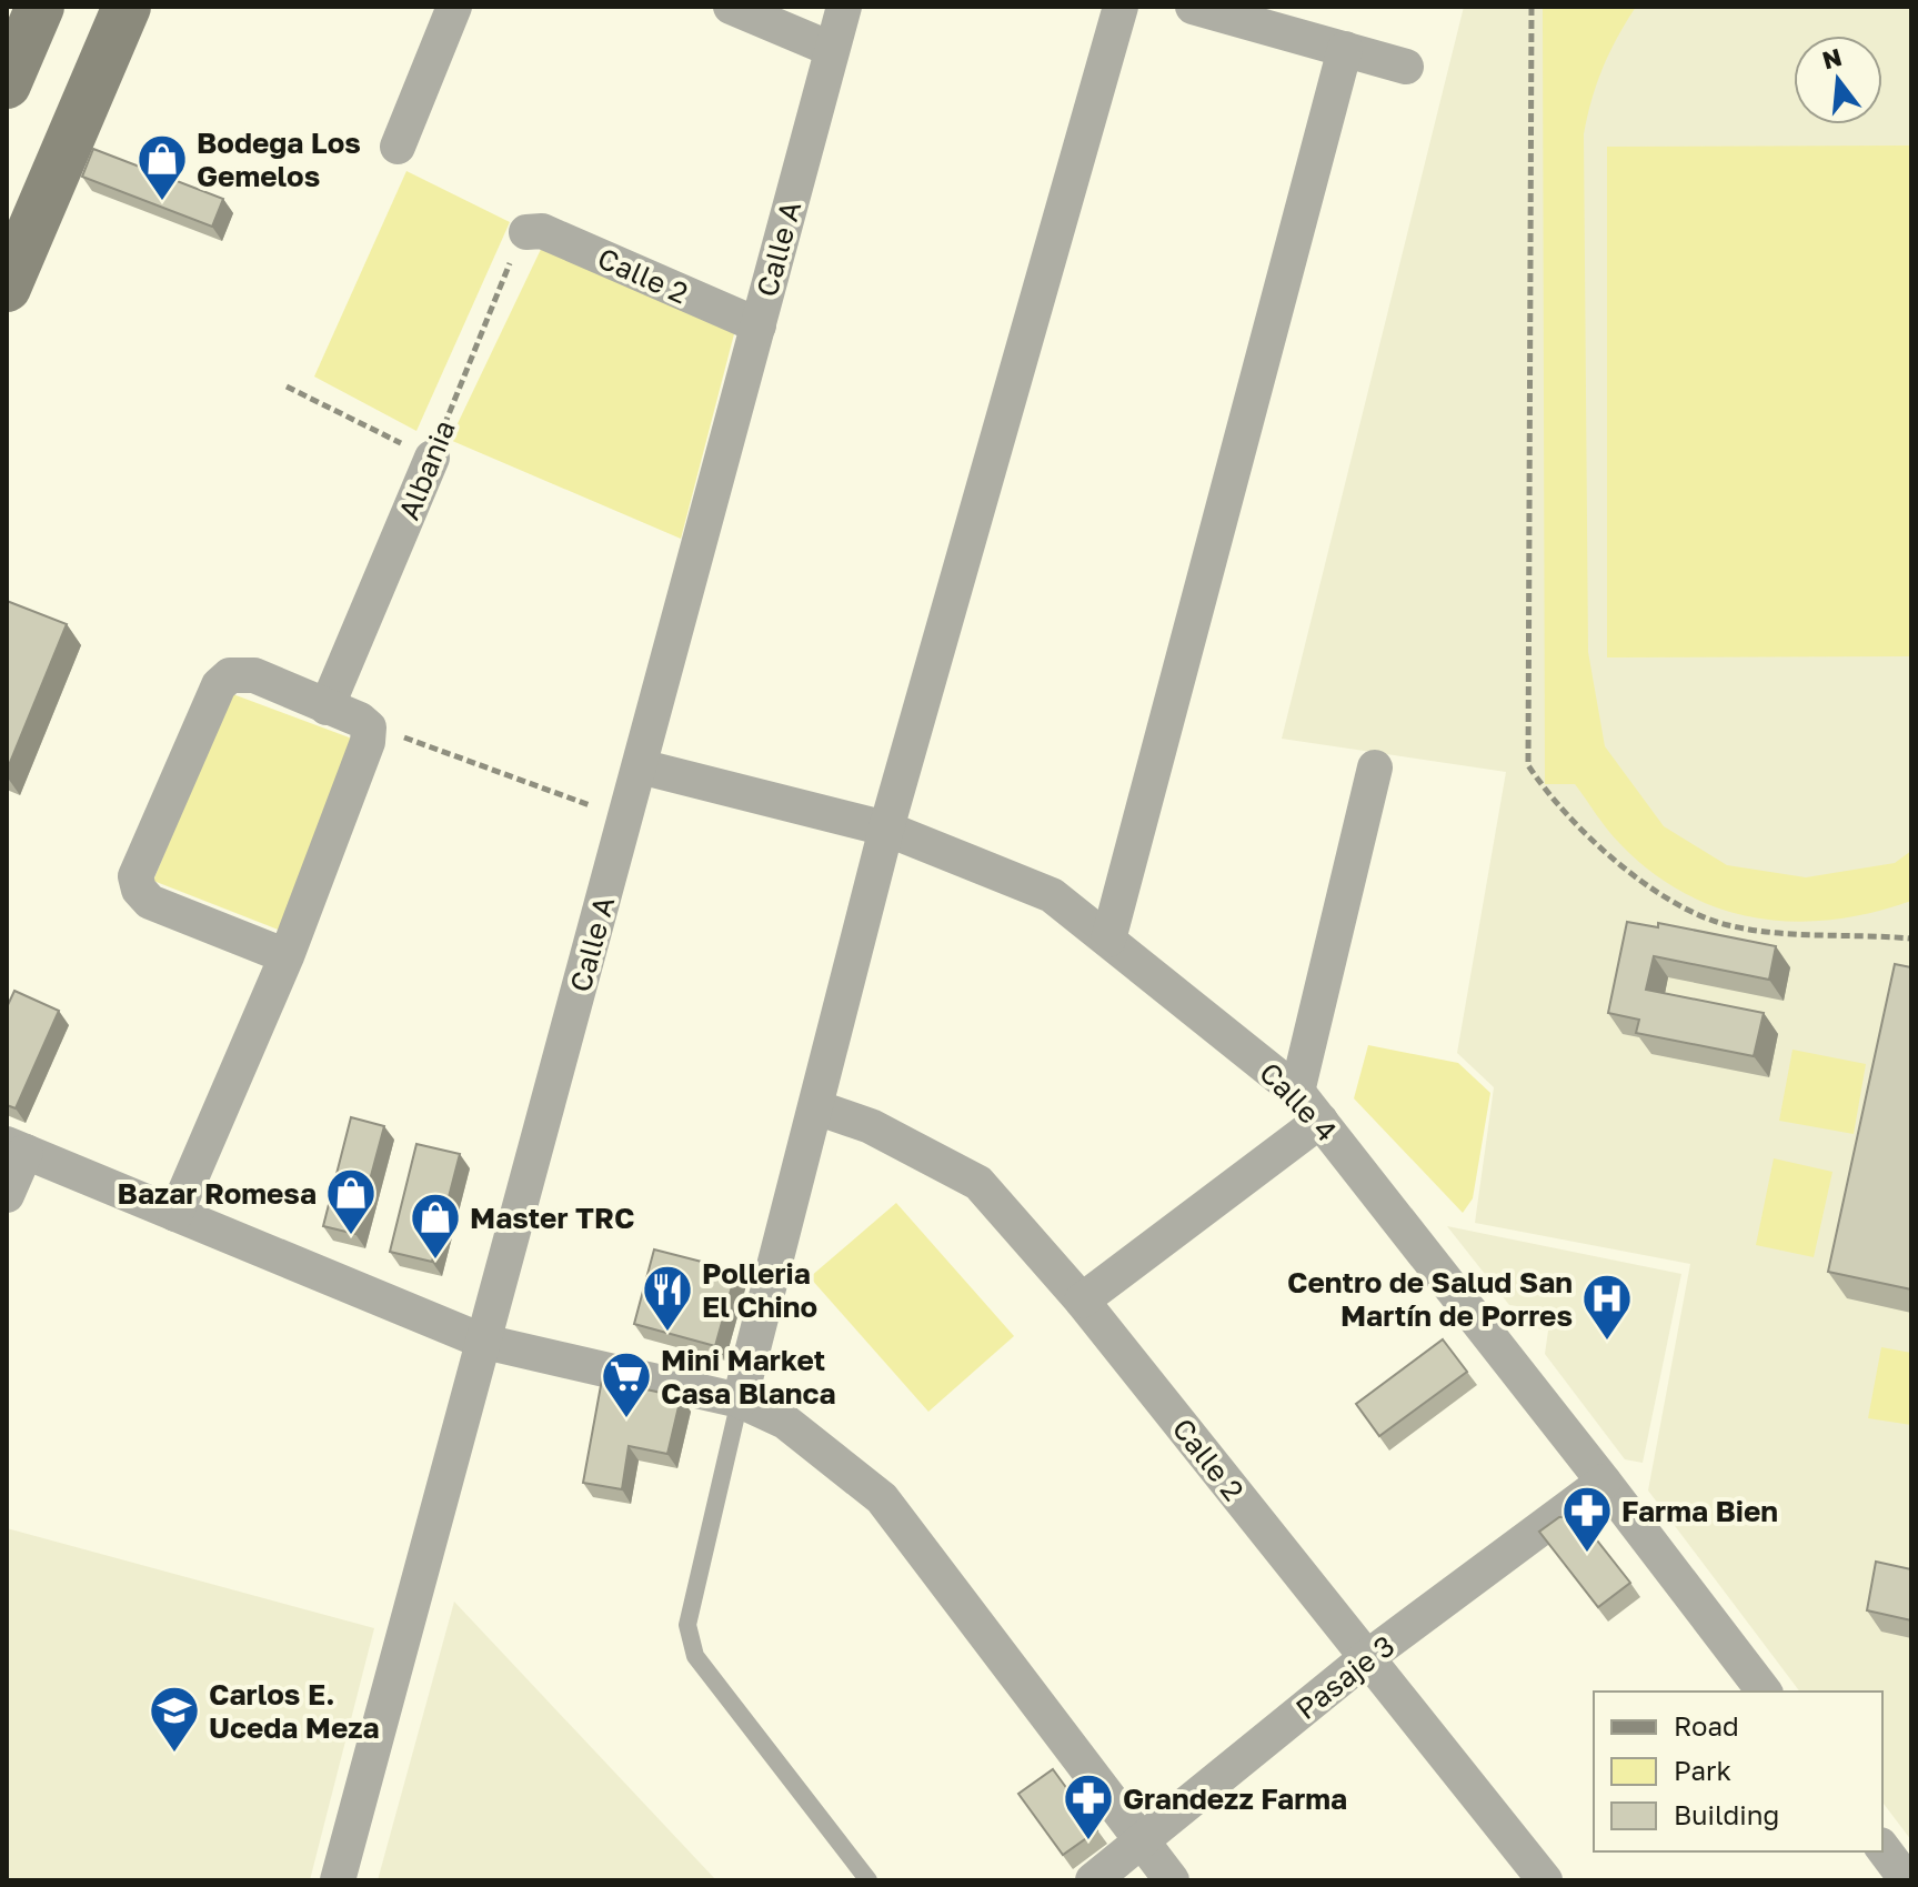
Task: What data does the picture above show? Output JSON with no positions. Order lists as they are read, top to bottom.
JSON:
{
  "streets": {
    "street": [
      "Calle A",
      "Calle 2",
      "Albania",
      "Calle 4",
      "Pasaje 3"
    ]
  },
  "crossings": [
    ["Calle A", "Calle 2"],
    ["Calle A", "Calle 4"],
    ["Calle 2", "Albania"],
    ["Calle 2", "Pasaje 3"],
    ["Calle 4", "Pasaje 3"]
  ],
  "places": {
    "shop": ["Bodega Los Gemelos", "Bazar Romesa", "Master TRC"],
    "restaurant": ["Polleria El Chino"],
    "hospital": ["Centro de Salud San Martín de Porres"],
    "supermarket": ["Mini Market Casa Blanca"],
    "pharmacy": ["Farma Bien", "Grandezz Farma"],
    "school or university": ["Carlos E. Uceda Meza"]
  },
  "legend": ["Road", "Park", "Building"],
  "north": "top"
}
